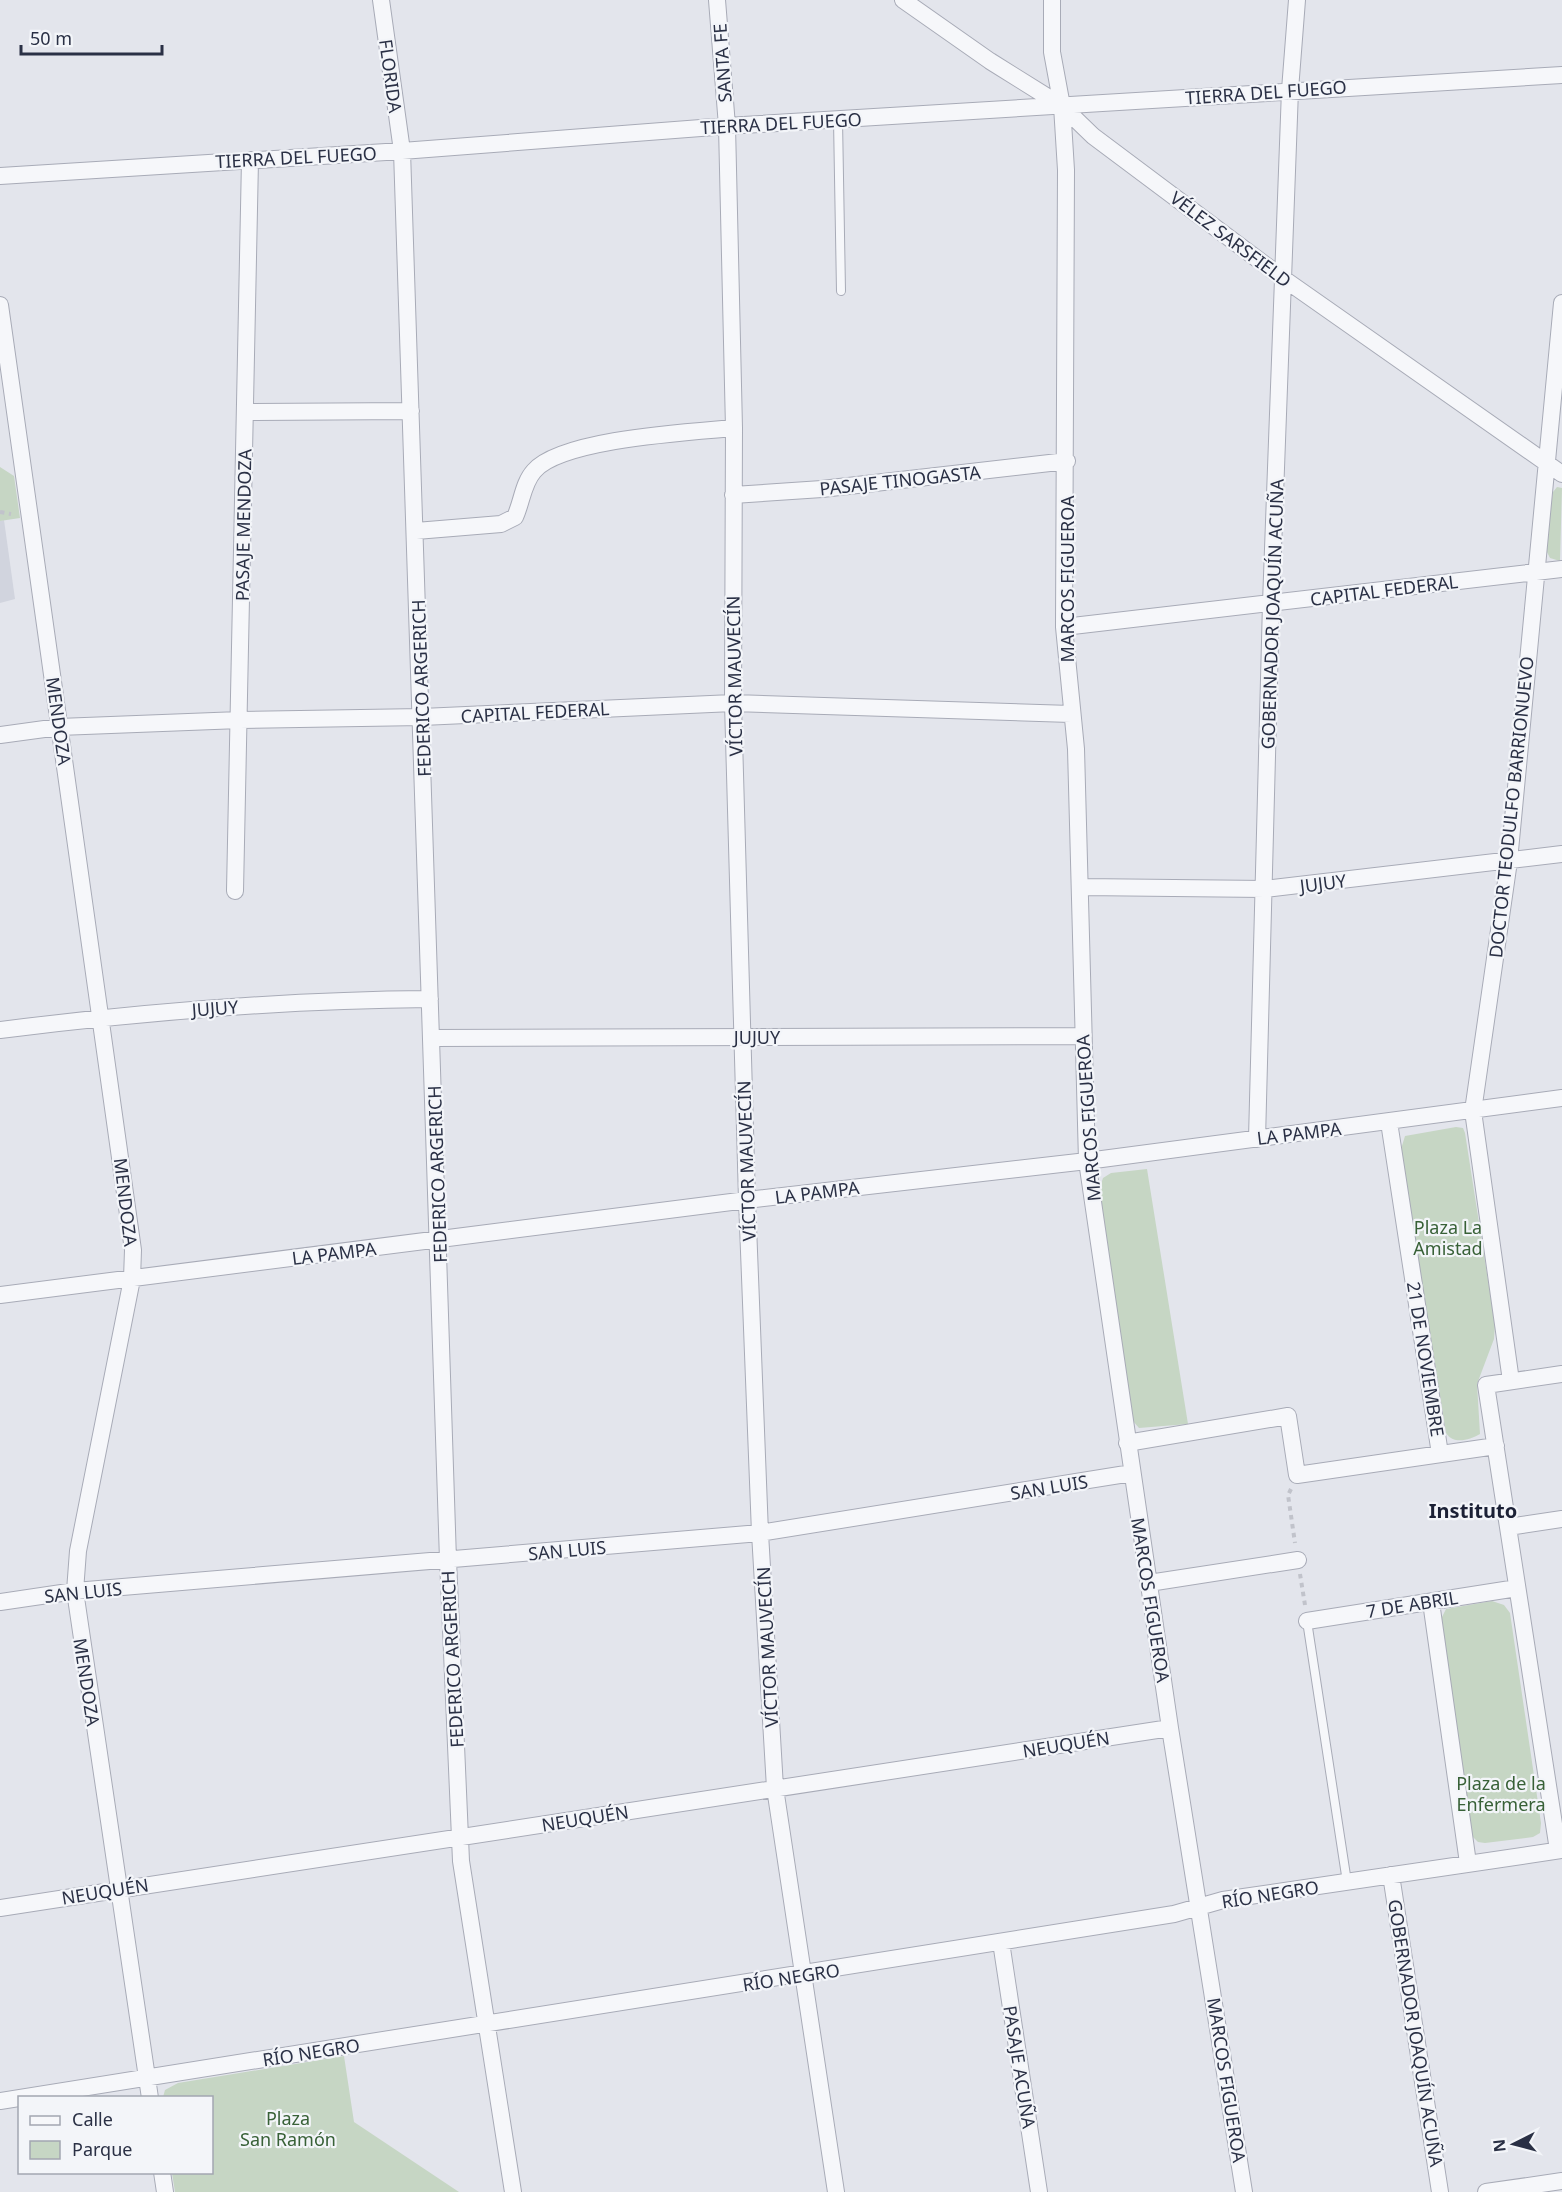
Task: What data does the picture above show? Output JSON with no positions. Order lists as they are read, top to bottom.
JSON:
{
  "streets": {
    "street": [
      "SANTA FE",
      "FLORIDA",
      "TIERRA DEL FUEGO",
      "VÉLEZ SARSFIELD",
      "PASAJE TINOGASTA",
      "PASAJE MENDOZA",
      "MARCOS FIGUEROA",
      "CAPITAL FEDERAL",
      "GOBERNADOR JOAQUÍN ACUÑA",
      "VÍCTOR MAUVECÍN",
      "FEDERICO ARGERICH",
      "MENDOZA",
      "DOCTOR TEODULFO BARRIONUEVO",
      "JUJUY",
      "LA PAMPA",
      "21 DE NOVIEMBRE",
      "SAN LUIS",
      "7 DE ABRIL",
      "NEUQUÉN",
      "RÍO NEGRO",
      "PASAJE ACUÑA"
    ]
  },
  "crossings": [
    ["SANTA FE", "TIERRA DEL FUEGO"],
    ["SANTA FE", "VÍCTOR MAUVECÍN"],
    ["FLORIDA", "TIERRA DEL FUEGO"],
    ["FLORIDA", "FEDERICO ARGERICH"],
    ["TIERRA DEL FUEGO", "VÉLEZ SARSFIELD"],
    ["TIERRA DEL FUEGO", "PASAJE MENDOZA"],
    ["TIERRA DEL FUEGO", "MARCOS FIGUEROA"],
    ["TIERRA DEL FUEGO", "GOBERNADOR JOAQUÍN ACUÑA"],
    ["TIERRA DEL FUEGO", "VÍCTOR MAUVECÍN"],
    ["TIERRA DEL FUEGO", "FEDERICO ARGERICH"],
    ["VÉLEZ SARSFIELD", "MARCOS FIGUEROA"],
    ["VÉLEZ SARSFIELD", "GOBERNADOR JOAQUÍN ACUÑA"],
    ["VÉLEZ SARSFIELD", "DOCTOR TEODULFO BARRIONUEVO"],
    ["PASAJE TINOGASTA", "MARCOS FIGUEROA"],
    ["PASAJE TINOGASTA", "VÍCTOR MAUVECÍN"],
    ["PASAJE MENDOZA", "CAPITAL FEDERAL"],
    ["MARCOS FIGUEROA", "CAPITAL FEDERAL"],
    ["MARCOS FIGUEROA", "JUJUY"],
    ["MARCOS FIGUEROA", "LA PAMPA"],
    ["MARCOS FIGUEROA", "SAN LUIS"],
    ["MARCOS FIGUEROA", "NEUQUÉN"],
    ["MARCOS FIGUEROA", "RÍO NEGRO"],
    ["CAPITAL FEDERAL", "GOBERNADOR JOAQUÍN ACUÑA"],
    ["CAPITAL FEDERAL", "VÍCTOR MAUVECÍN"],
    ["CAPITAL FEDERAL", "FEDERICO ARGERICH"],
    ["CAPITAL FEDERAL", "MENDOZA"],
    ["CAPITAL FEDERAL", "DOCTOR TEODULFO BARRIONUEVO"],
    ["GOBERNADOR JOAQUÍN ACUÑA", "JUJUY"],
    ["GOBERNADOR JOAQUÍN ACUÑA", "LA PAMPA"],
    ["GOBERNADOR JOAQUÍN ACUÑA", "RÍO NEGRO"],
    ["VÍCTOR MAUVECÍN", "JUJUY"],
    ["VÍCTOR MAUVECÍN", "LA PAMPA"],
    ["VÍCTOR MAUVECÍN", "SAN LUIS"],
    ["VÍCTOR MAUVECÍN", "NEUQUÉN"],
    ["VÍCTOR MAUVECÍN", "RÍO NEGRO"],
    ["FEDERICO ARGERICH", "JUJUY"],
    ["FEDERICO ARGERICH", "LA PAMPA"],
    ["FEDERICO ARGERICH", "SAN LUIS"],
    ["FEDERICO ARGERICH", "NEUQUÉN"],
    ["FEDERICO ARGERICH", "RÍO NEGRO"],
    ["MENDOZA", "JUJUY"],
    ["MENDOZA", "LA PAMPA"],
    ["MENDOZA", "SAN LUIS"],
    ["MENDOZA", "NEUQUÉN"],
    ["MENDOZA", "RÍO NEGRO"],
    ["DOCTOR TEODULFO BARRIONUEVO", "JUJUY"],
    ["DOCTOR TEODULFO BARRIONUEVO", "LA PAMPA"],
    ["LA PAMPA", "21 DE NOVIEMBRE"],
    ["RÍO NEGRO", "PASAJE ACUÑA"]
  ],
  "districts": ["Instituto"],
  "parks": ["Plaza La Amistad", "Plaza de la Enfermera", "Plaza San Ramón"],
  "legend": ["Calle", "Parque"],
  "scale_bar": "50 m",
  "north": "left"
}
